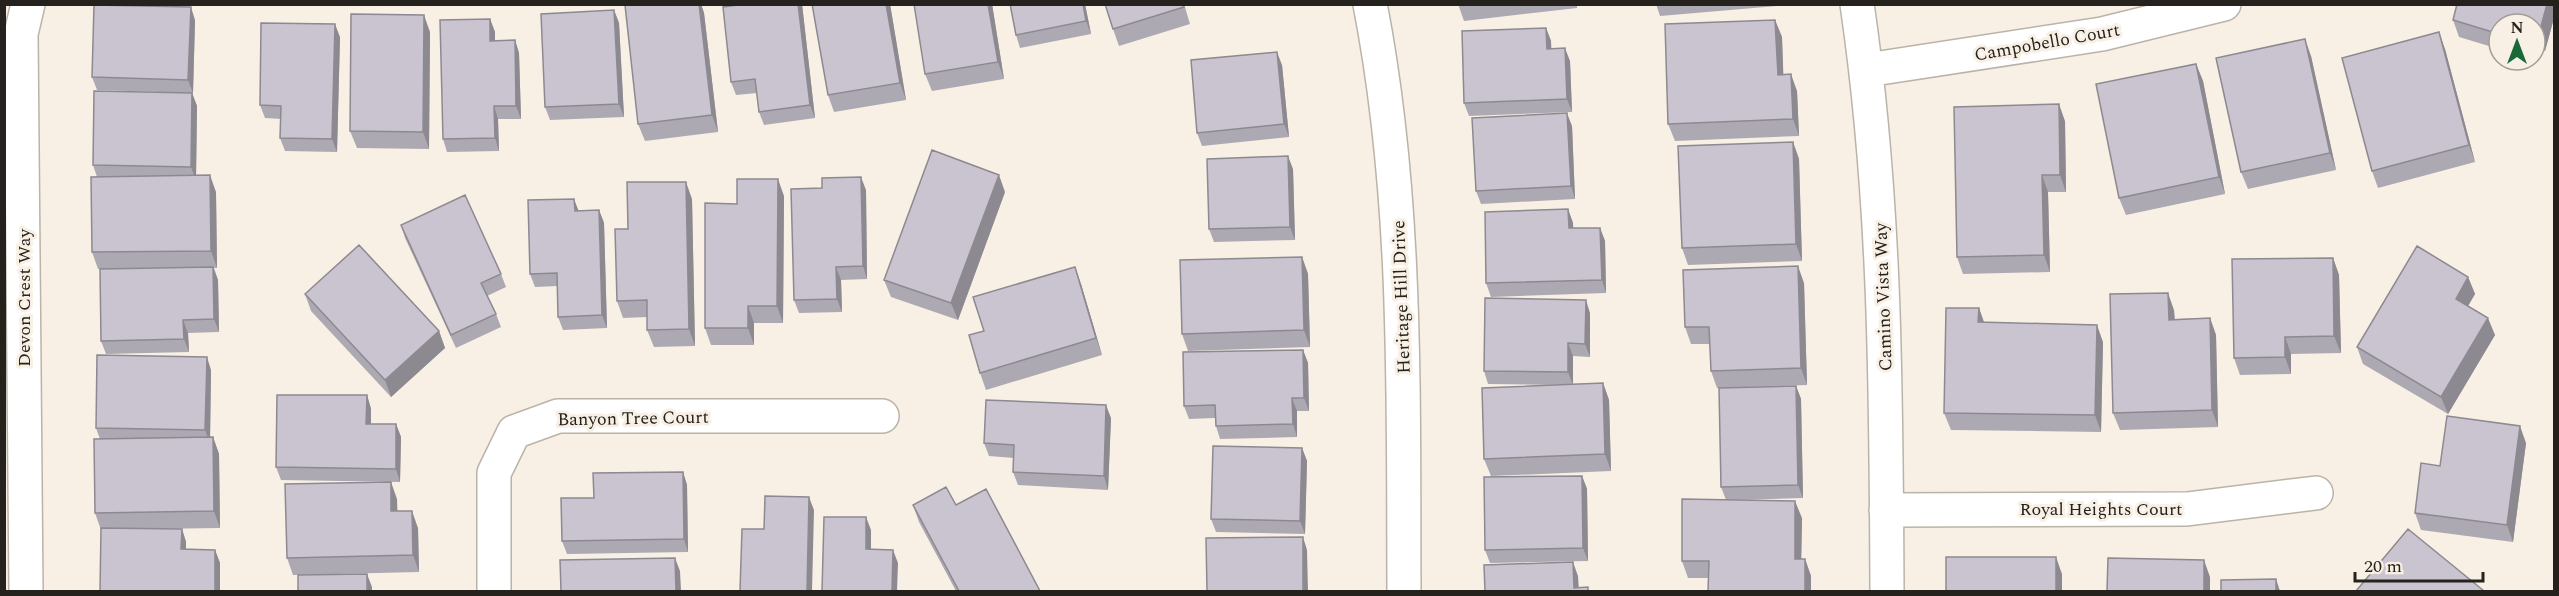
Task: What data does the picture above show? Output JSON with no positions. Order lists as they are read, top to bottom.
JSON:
{
  "streets": {
    "street": [
      "Campobello Court",
      "Heritage Hill Drive",
      "Camino Vista Way",
      "Devon Crest Way",
      "Banyon Tree Court",
      "Royal Heights Court"
    ]
  },
  "crossings": [
    ["Campobello Court", "Camino Vista Way"],
    ["Camino Vista Way", "Royal Heights Court"]
  ],
  "scale_bar": "20 m",
  "north": "top"
}
